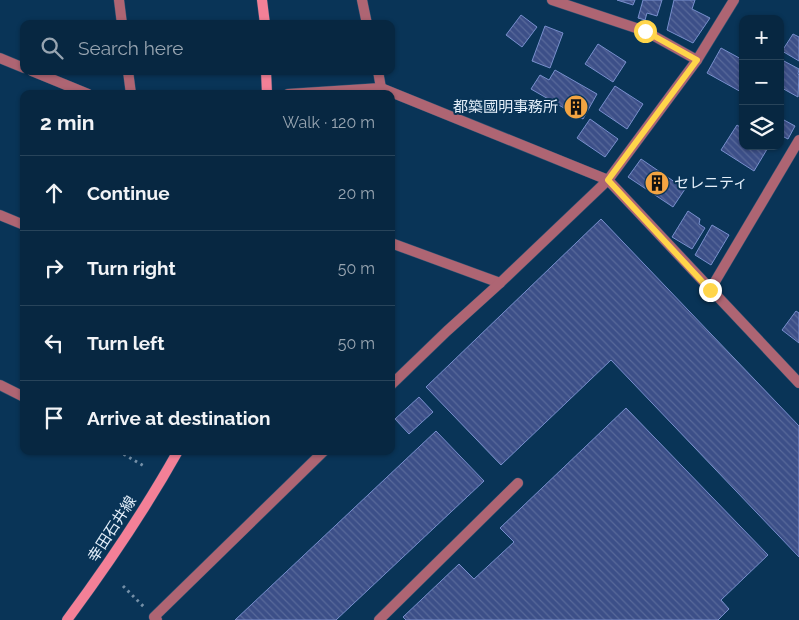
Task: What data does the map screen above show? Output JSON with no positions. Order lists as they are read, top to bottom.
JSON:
{
  "streets": {
    "main road": ["幸田石井線"]
  },
  "places": {
    "building": ["都築國明事務所", "セレニティ"]
  },
  "page": {
    "map_buttons": ["+", "−"],
    "search": "Search here",
    "heading": ["2 min", "Walk · 120 m"],
    "list": [
      ["Continue", "20 m"],
      ["Turn right", "50 m"],
      ["Turn left", "50 m"],
      "Arrive at destination"
    ]
  }
}
